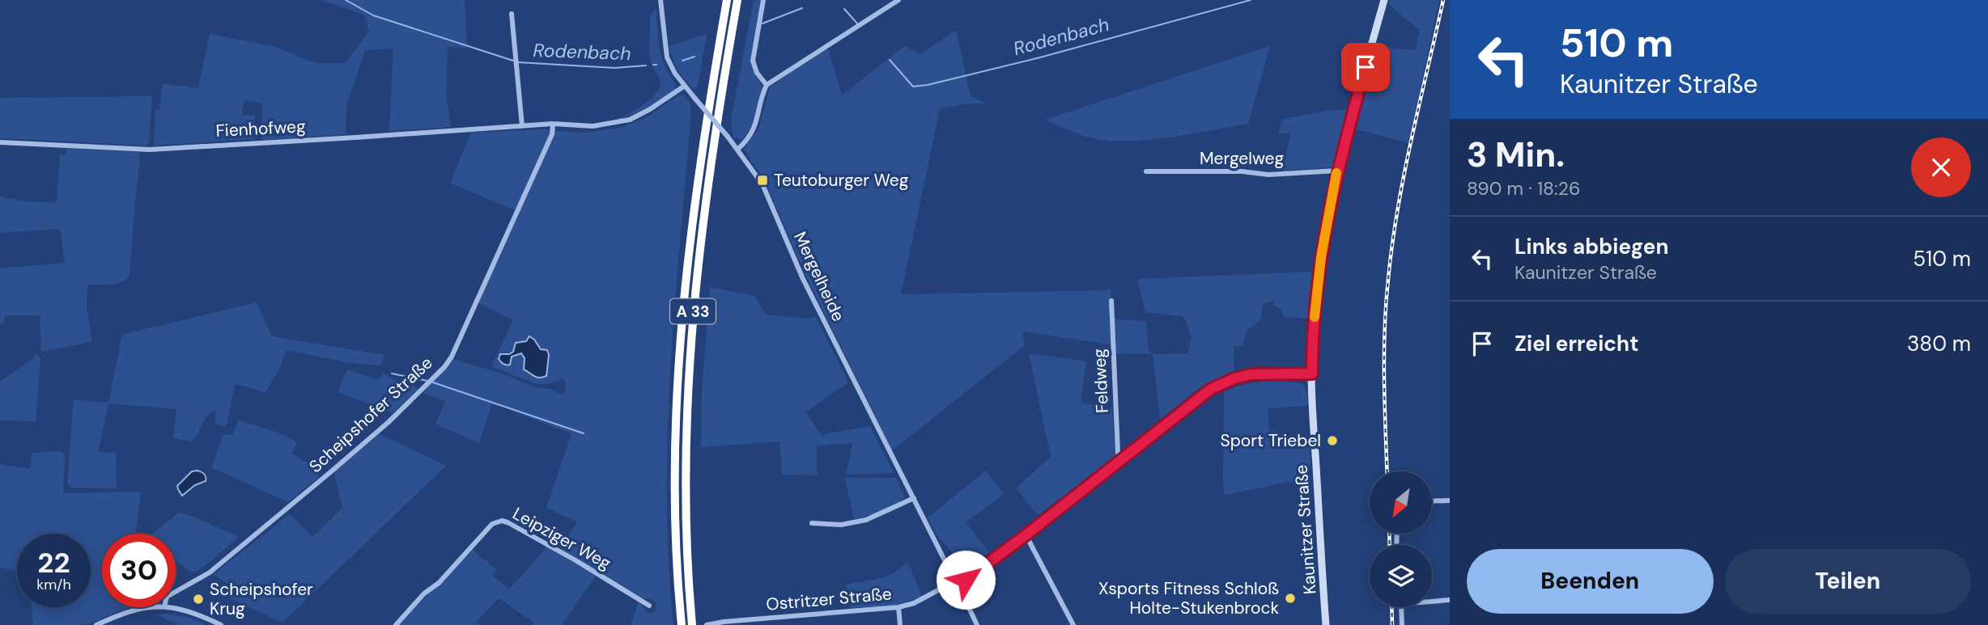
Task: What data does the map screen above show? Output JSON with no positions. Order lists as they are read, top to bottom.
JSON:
{
  "streets": {
    "highway": ["A 33"],
    "street": [
      "Fienhofweg",
      "Mergelweg",
      "Mergelheide",
      "Feldweg",
      "Scheipshofer Straße",
      "Kaunitzer Straße",
      "Leipziger Weg",
      "Ostritzer Straße"
    ]
  },
  "crossings": [
    ["Fienhofweg", "Mergelheide"],
    ["Fienhofweg", "Scheipshofer Straße"],
    ["Mergelweg", "Kaunitzer Straße"],
    ["Mergelheide", "Ostritzer Straße"]
  ],
  "water": ["Rodenbach"],
  "places": {
    "transit": ["Teutoburger Weg"],
    "other": ["Sport Triebel", "Xsports Fitness Schloß Holte-Stukenbrock", "Scheipshofer Krug"]
  },
  "north": "bottom left",
  "page": {
    "turn": ["510 m", "Kaunitzer Straße"],
    "heading": ["3 Min.", "890 m · 18:26"],
    "list": [
      {
        "name": "Links abbiegen",
        "note": "Kaunitzer Straße",
        "value": "510 m"
      },
      {
        "name": "Ziel erreicht",
        "value": "380 m"
      }
    ],
    "speed": "22 km/h",
    "limit": "30",
    "buttons": ["Beenden", "Teilen"]
  }
}
